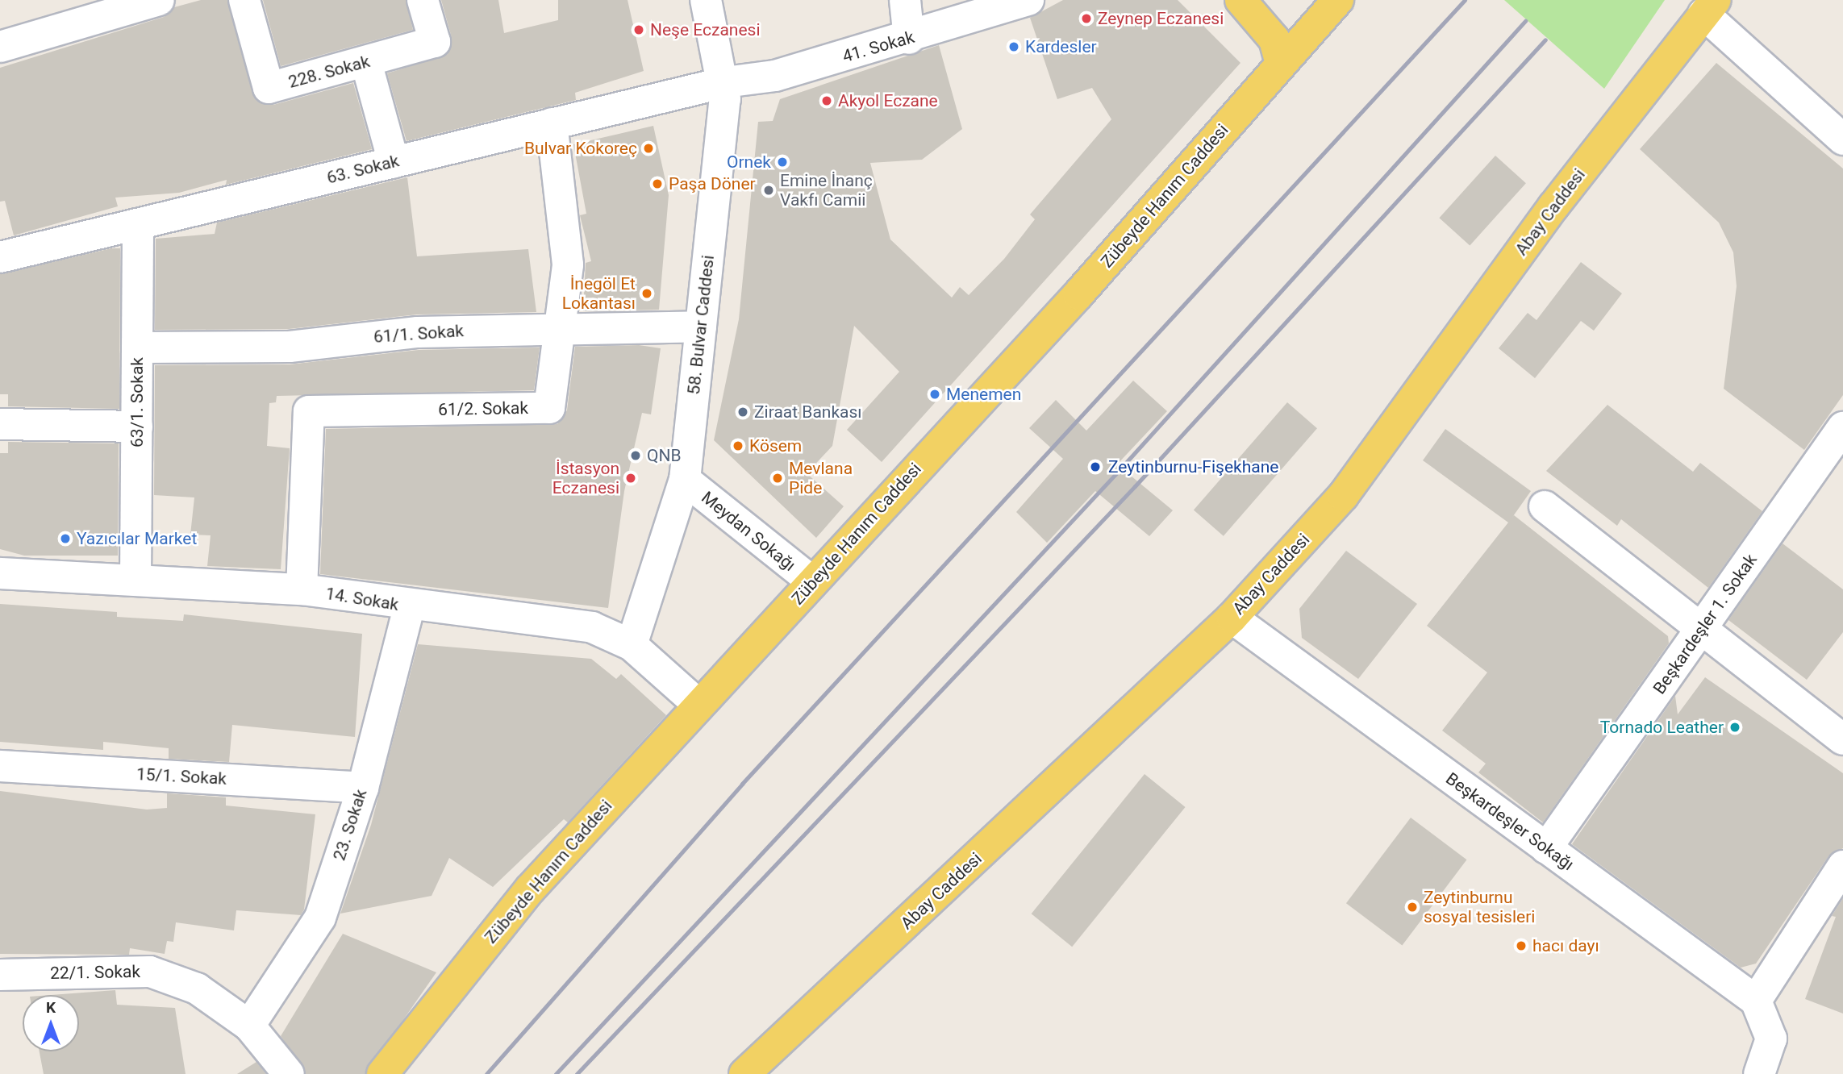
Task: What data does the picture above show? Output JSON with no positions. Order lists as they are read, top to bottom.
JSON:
{
  "streets": {
    "main road": ["Zübeyde Hanım Caddesi", "Abay Caddesi"],
    "street": [
      "41. Sokak",
      "228. Sokak",
      "63. Sokak",
      "58. Bulvar Caddesi",
      "61/1. Sokak",
      "63/1. Sokak",
      "61/2. Sokak",
      "Meydan Sokağı",
      "14. Sokak",
      "Beşkardeşler 1. Sokak",
      "15/1. Sokak",
      "Beşkardeşler Sokağı",
      "23. Sokak",
      "22/1. Sokak"
    ]
  },
  "crossings": [
    ["41. Sokak", "63. Sokak"],
    ["41. Sokak", "58. Bulvar Caddesi"],
    ["63. Sokak", "58. Bulvar Caddesi"],
    ["63. Sokak", "63/1. Sokak"],
    ["63. Sokak", "61/2. Sokak"],
    ["Zübeyde Hanım Caddesi", "Meydan Sokağı"],
    ["Zübeyde Hanım Caddesi", "14. Sokak"],
    ["Abay Caddesi", "Beşkardeşler Sokağı"],
    ["58. Bulvar Caddesi", "61/1. Sokak"],
    ["58. Bulvar Caddesi", "Meydan Sokağı"],
    ["58. Bulvar Caddesi", "14. Sokak"],
    ["61/1. Sokak", "63/1. Sokak"],
    ["61/1. Sokak", "61/2. Sokak"],
    ["63/1. Sokak", "14. Sokak"],
    ["61/2. Sokak", "14. Sokak"],
    ["14. Sokak", "23. Sokak"],
    ["Beşkardeşler 1. Sokak", "Beşkardeşler Sokağı"],
    ["15/1. Sokak", "23. Sokak"],
    ["23. Sokak", "22/1. Sokak"]
  ],
  "places": [
    "Zeynep Eczanesi",
    "Neşe Eczanesi",
    "Kardesler",
    "Akyol Eczane",
    "Bulvar Kokoreç",
    "Ornek",
    "Paşa Döner",
    "Emine İnanç Vakfı Camii",
    "İnegöl Et Lokantası",
    "Menemen",
    "Ziraat Bankası",
    "Kösem",
    "QNB",
    "Zeytinburnu-Fişekhane",
    "İstasyon Eczanesi",
    "Mevlana Pide",
    "Yazıcılar Market",
    "Tornado Leather",
    "Zeytinburnu sosyal tesisleri",
    "hacı dayı"
  ],
  "north": "top"
}
